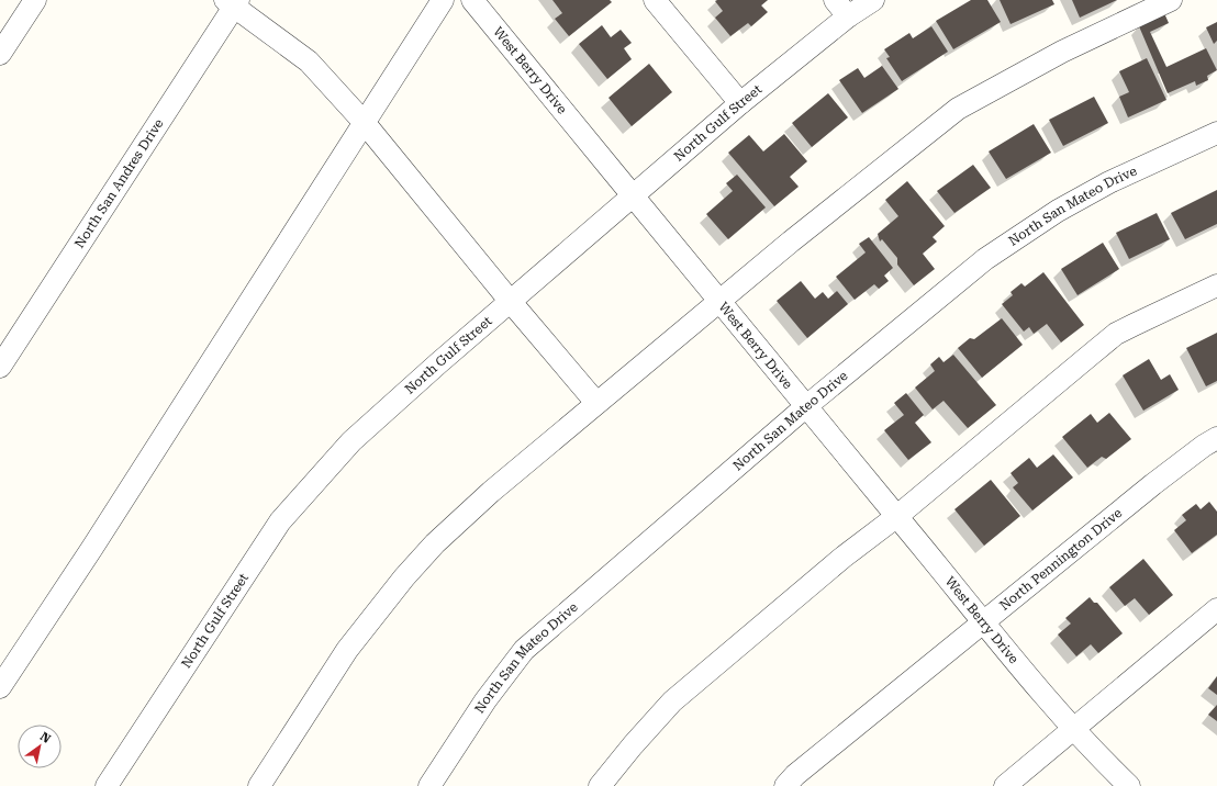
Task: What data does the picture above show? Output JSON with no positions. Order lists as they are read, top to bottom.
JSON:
{
  "streets": {
    "street": [
      "West Berry Drive",
      "North Gulf Street",
      "North San Andres Drive",
      "North San Mateo Drive",
      "North Pennington Drive"
    ]
  },
  "crossings": [
    ["West Berry Drive", "North Gulf Street"],
    ["West Berry Drive", "North San Mateo Drive"],
    ["West Berry Drive", "North Pennington Drive"]
  ],
  "north": "top right"
}
